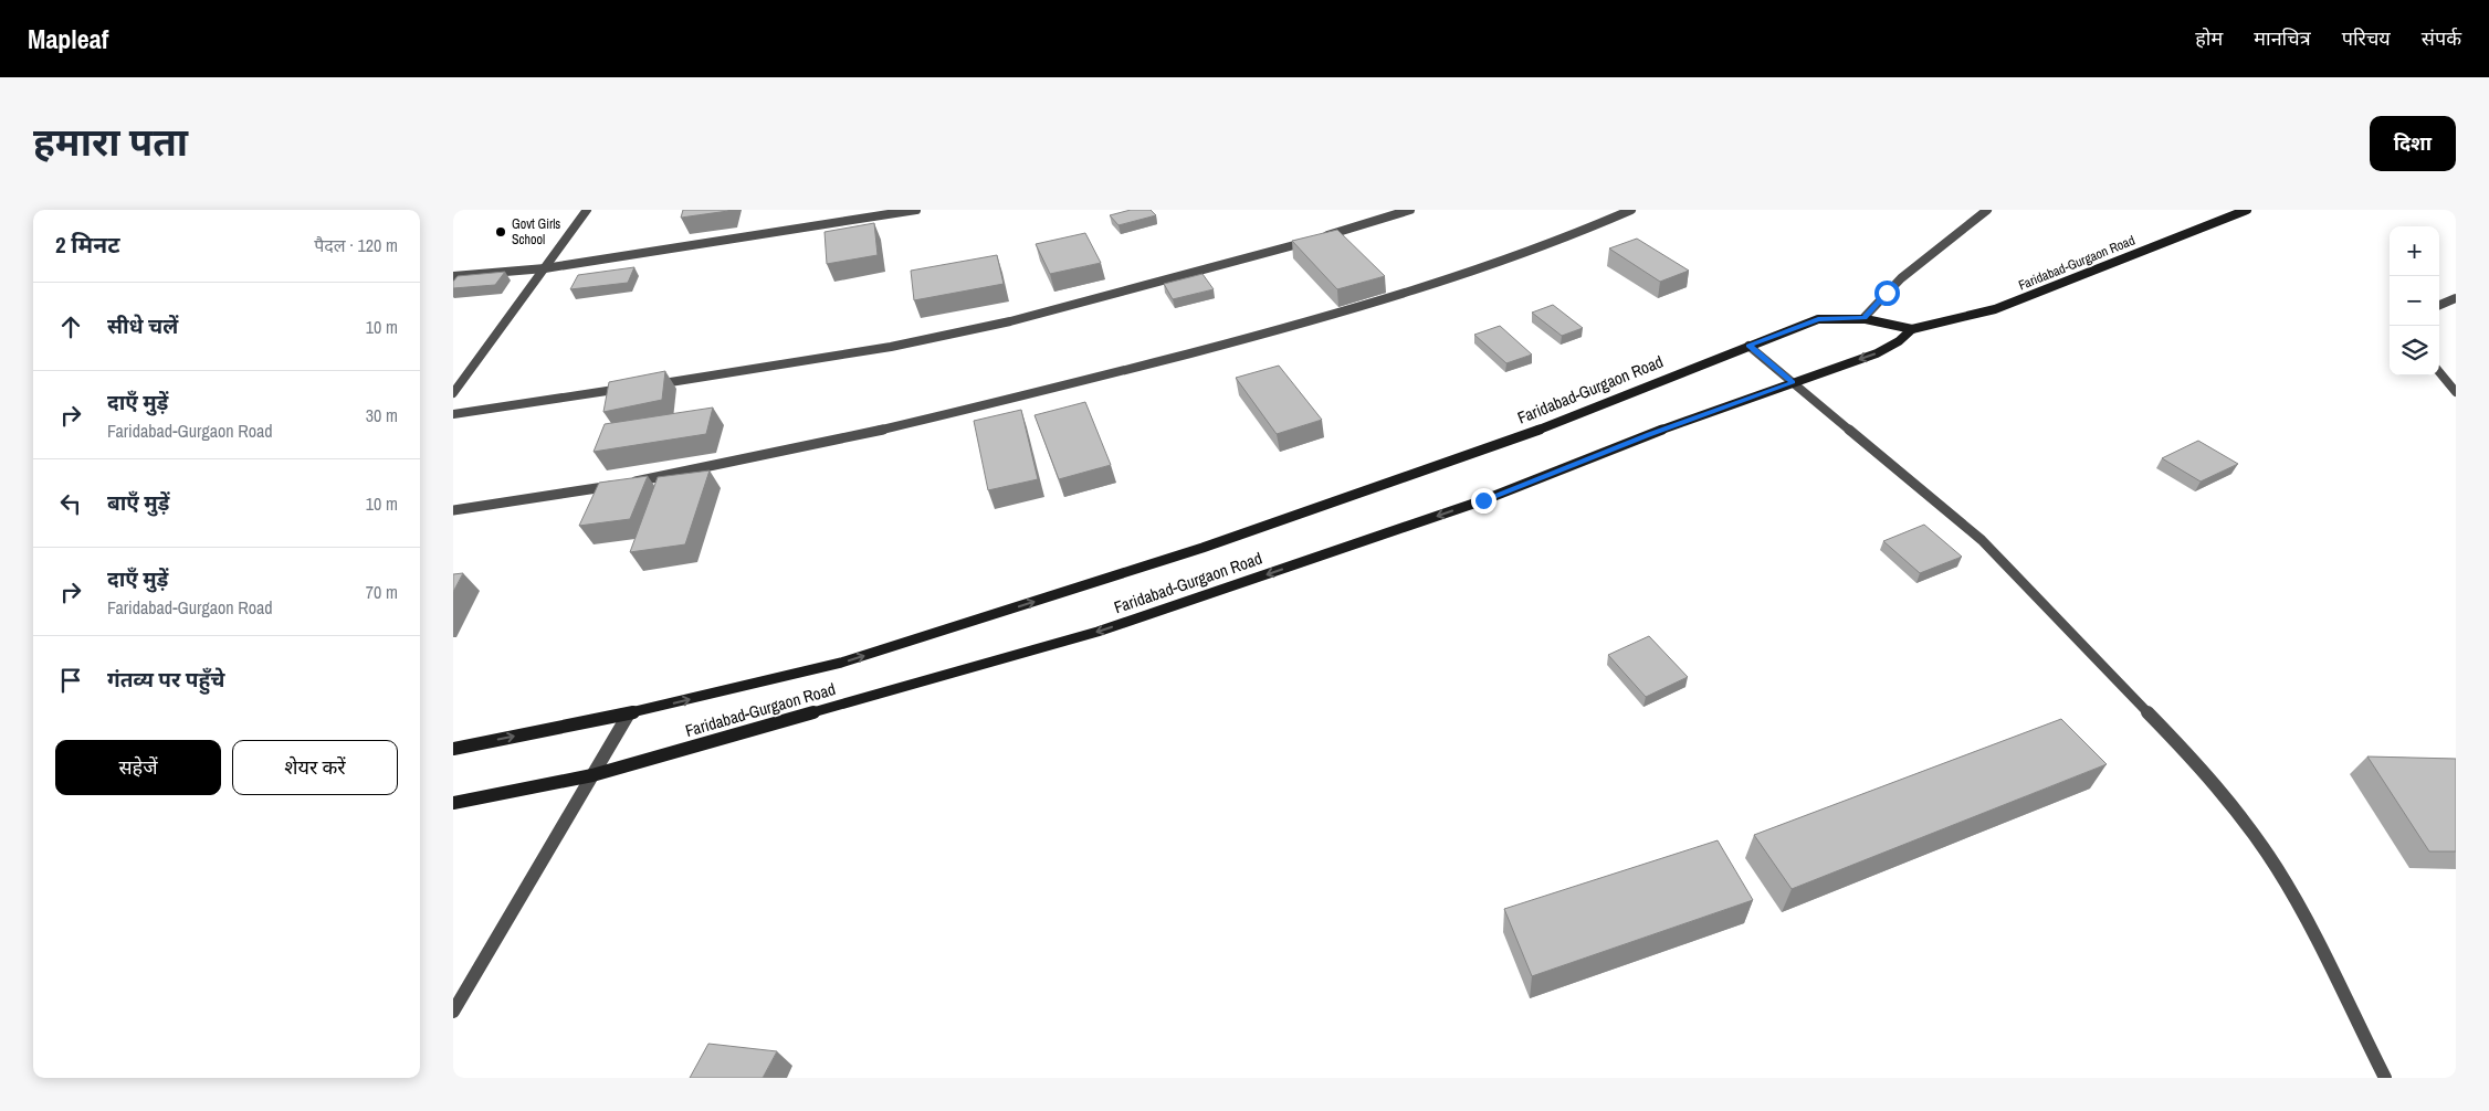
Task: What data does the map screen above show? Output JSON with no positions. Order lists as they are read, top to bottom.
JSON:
{
  "streets": {
    "main road": ["Faridabad-Gurgaon Road"]
  },
  "places": ["Govt Girls School"],
  "page": {
    "header": "Mapleaf",
    "nav": [
      "होम",
      "मानचित्र",
      "परिचय",
      "संपर्क"
    ],
    "title": "हमारा पता",
    "buttons": [
      "दिशा",
      ["सहेजें", "शेयर करें"]
    ],
    "heading": ["2 मिनट", "पैदल · 120 m"],
    "map_buttons": ["+", "−"],
    "list": [
      ["सीधे चलें", "10 m"],
      ["दाएँ मुड़ें", "Faridabad-Gurgaon Road", "30 m"],
      ["बाएँ मुड़ें", "10 m"],
      ["दाएँ मुड़ें", "Faridabad-Gurgaon Road", "70 m"],
      "गंतव्य पर पहुँचे"
    ]
  }
}
